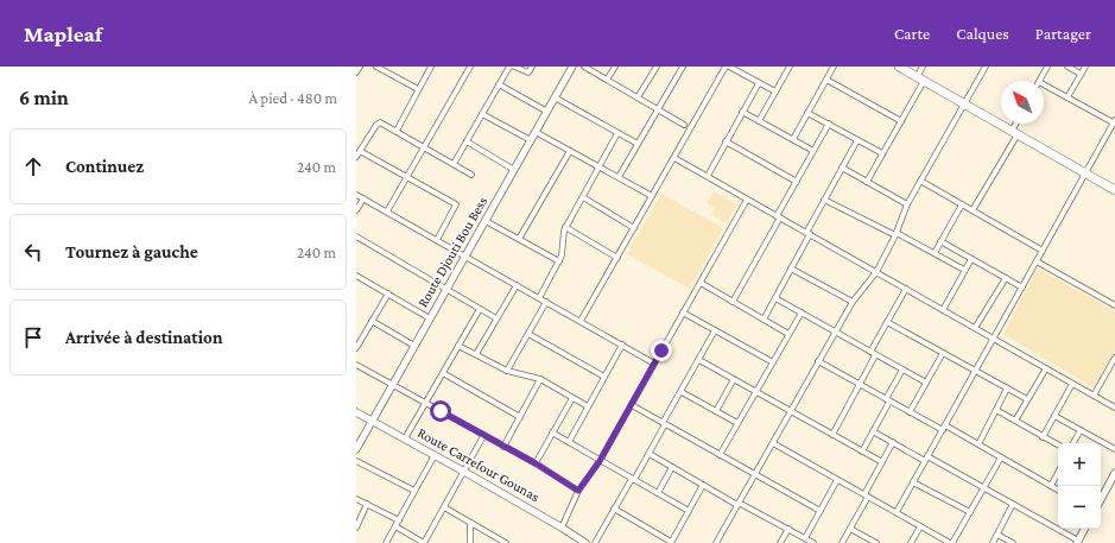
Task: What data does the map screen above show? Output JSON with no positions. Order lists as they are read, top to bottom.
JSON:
{
  "streets": {
    "main road": ["Route Djouti Bou Bess", "Route Carrefour Gounas"]
  },
  "crossings": [
    ["Route Djouti Bou Bess", "Route Carrefour Gounas"]
  ],
  "north": "top left",
  "page": {
    "header": "Mapleaf",
    "nav": ["Carte", "Calques", "Partager"],
    "heading": ["6 min", "À pied · 480 m"],
    "list": [
      ["Continuez", "240 m"],
      ["Tournez à gauche", "240 m"],
      "Arrivée à destination"
    ],
    "map_buttons": ["+", "−"]
  }
}
